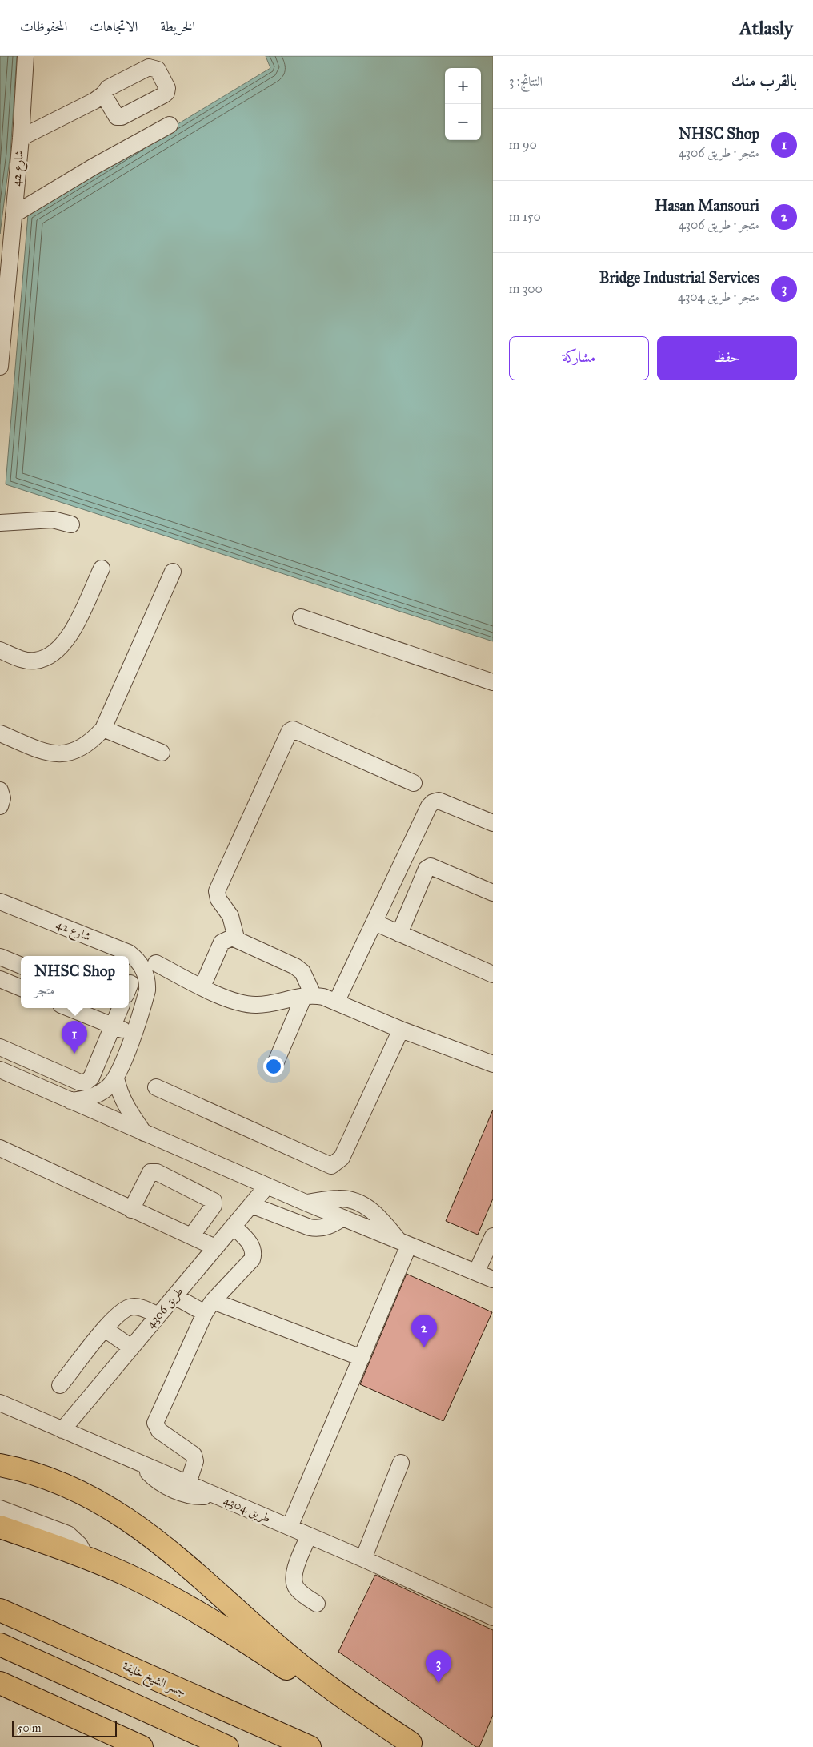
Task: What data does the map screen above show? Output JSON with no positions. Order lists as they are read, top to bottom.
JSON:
{
  "streets": {
    "highway": ["جسر الشيخ خليفة"],
    "street": ["شارع 42", "طريق 4306", "طريق 4304"]
  },
  "crossings": [
    ["طريق 4306", "طريق 4304"]
  ],
  "scale_bar": "50 m",
  "page": {
    "header": "Atlasly",
    "nav": ["الخريطة", "الاتجاهات", "المحفوظات"],
    "heading": ["بالقرب منك", "النتائج: 3"],
    "map_buttons": ["+", "−"],
    "list": [
      {
        "mark": "1",
        "name": "NHSC Shop",
        "note": "متجر · طريق 4306",
        "value": "90 m"
      },
      {
        "mark": "2",
        "name": "Hasan Mansouri",
        "note": "متجر · طريق 4306",
        "value": "150 m"
      },
      {
        "mark": "3",
        "name": "Bridge Industrial Services",
        "note": "متجر · طريق 4304",
        "value": "300 m"
      }
    ],
    "buttons": ["حفظ", "مشاركة"],
    "popup": ["NHSC Shop", "متجر"],
    "pins": ["1", "2", "3"],
    "scale": "50 m"
  }
}
